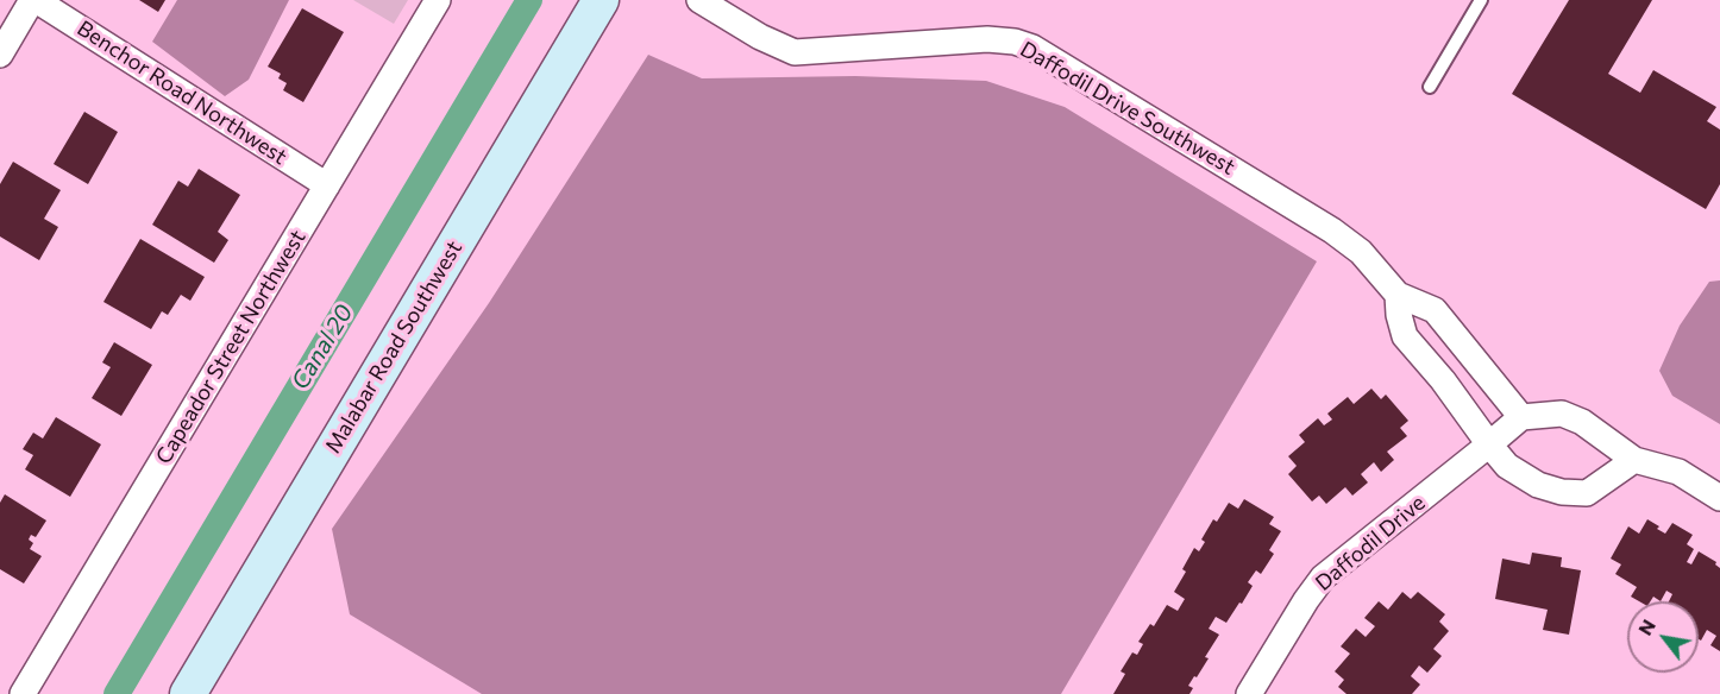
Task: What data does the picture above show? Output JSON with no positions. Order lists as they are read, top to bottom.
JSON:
{
  "streets": {
    "main road": ["Malabar Road Southwest"],
    "street": [
      "Benchor Road Northwest",
      "Daffodil Drive Southwest",
      "Capeador Street Northwest",
      "Daffodil Drive"
    ]
  },
  "crossings": [
    ["Benchor Road Northwest", "Capeador Street Northwest"],
    ["Daffodil Drive Southwest", "Daffodil Drive"]
  ],
  "water": ["Canal 20"],
  "north": "top left"
}
